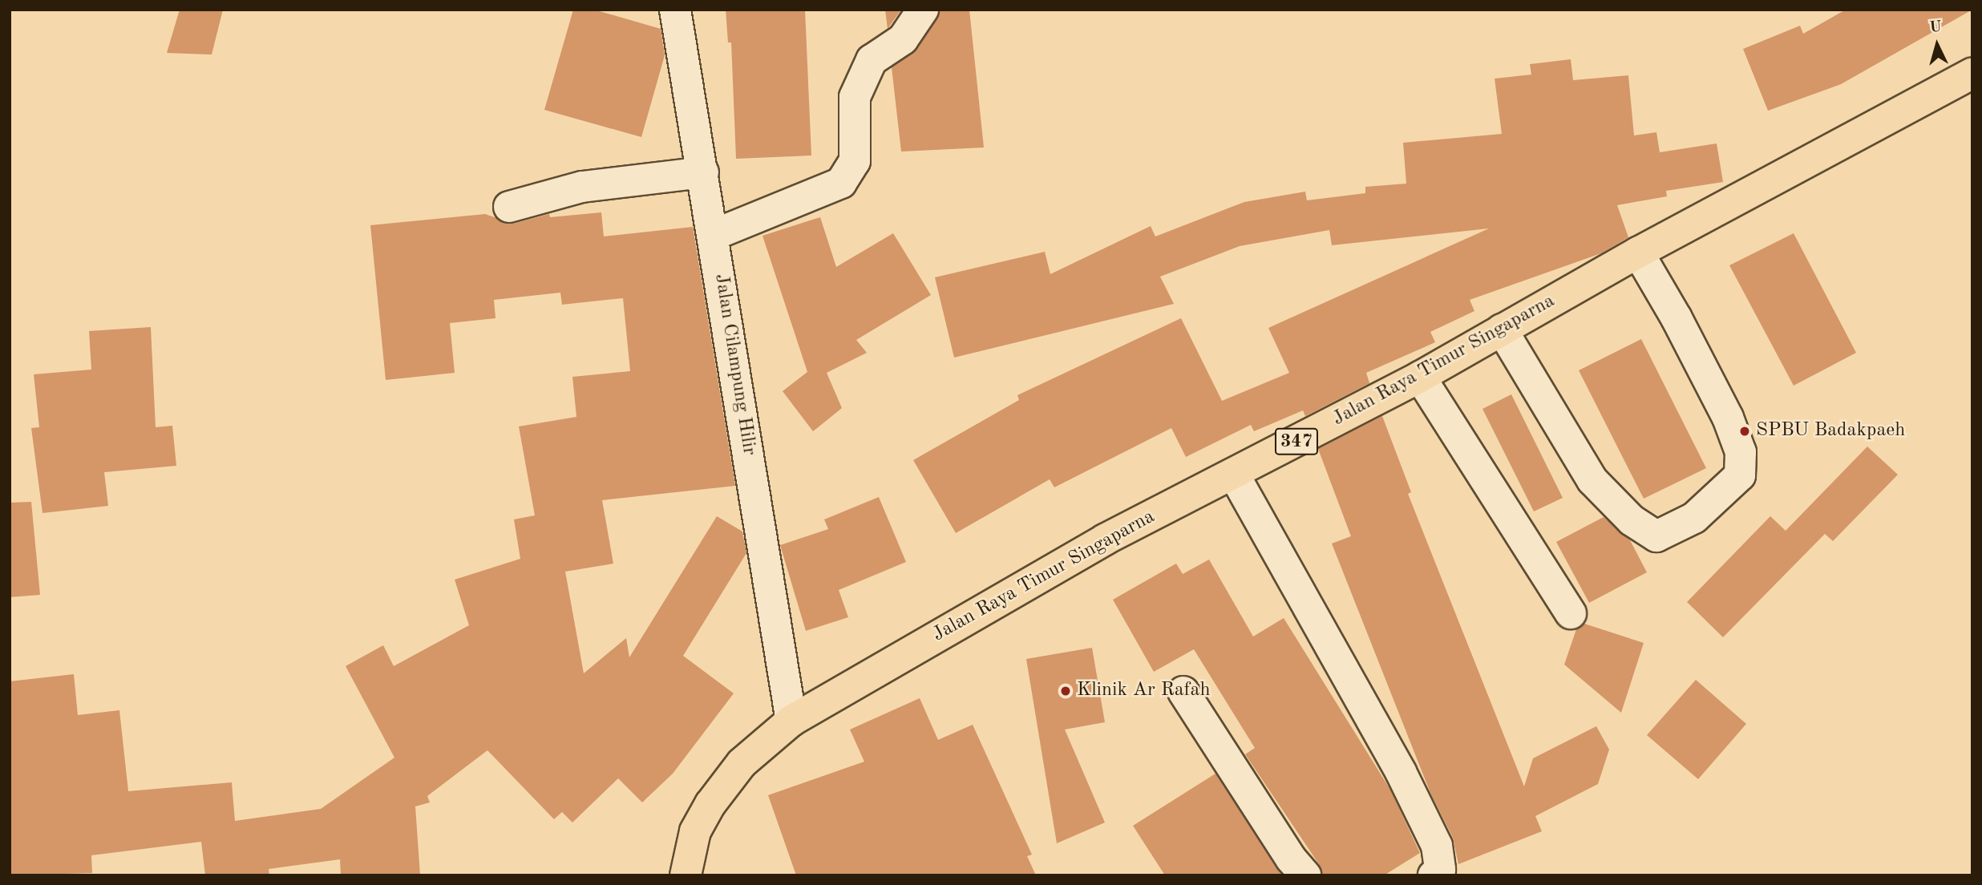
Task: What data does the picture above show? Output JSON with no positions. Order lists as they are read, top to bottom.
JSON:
{
  "streets": {
    "main road": ["Jalan Raya Timur Singaparna", "347"],
    "street": ["Jalan Cilampung Hilir"]
  },
  "crossings": [
    ["Jalan Raya Timur Singaparna", "Jalan Cilampung Hilir"]
  ],
  "places": ["SPBU Badakpaeh", "Klinik Ar Rafah"],
  "north": "top"
}
